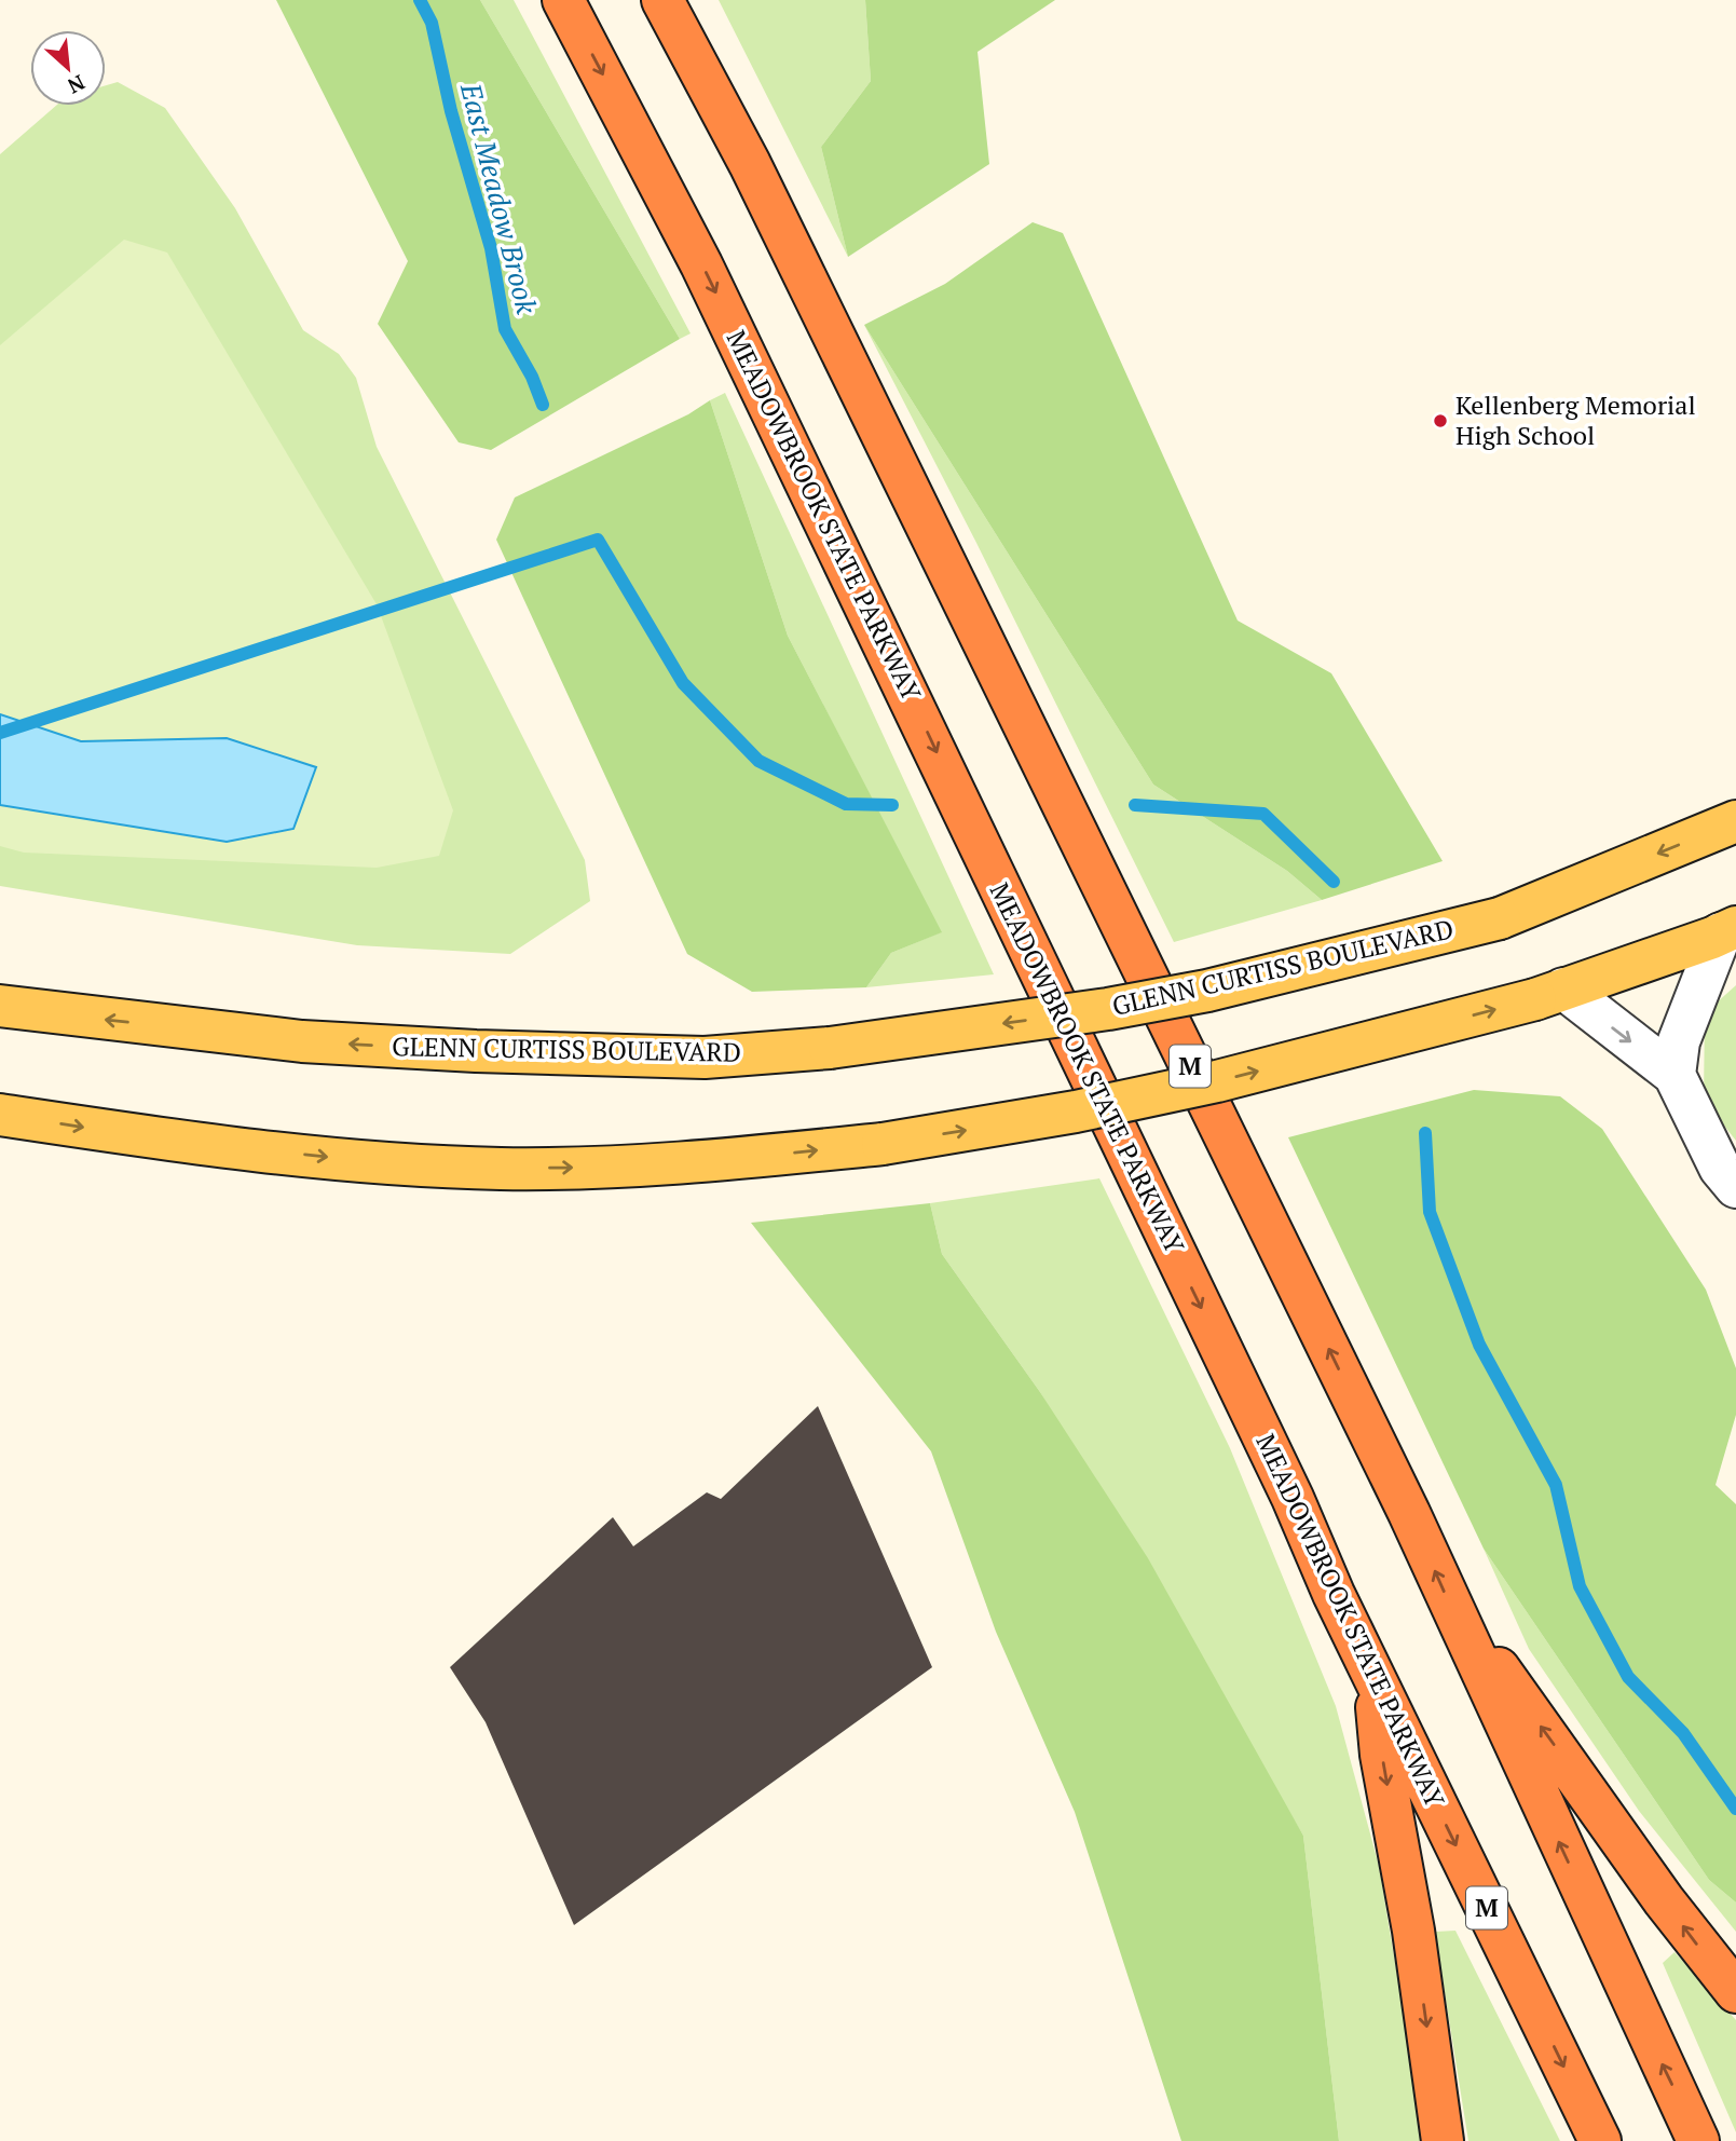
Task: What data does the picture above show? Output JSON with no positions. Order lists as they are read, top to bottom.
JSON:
{
  "streets": {
    "highway": ["MEADOWBROOK STATE PARKWAY", "M"],
    "main road": ["GLENN CURTISS BOULEVARD"]
  },
  "water": ["East Meadow Brook"],
  "places": ["Kellenberg Memorial High School"],
  "north": "bottom right"
}
